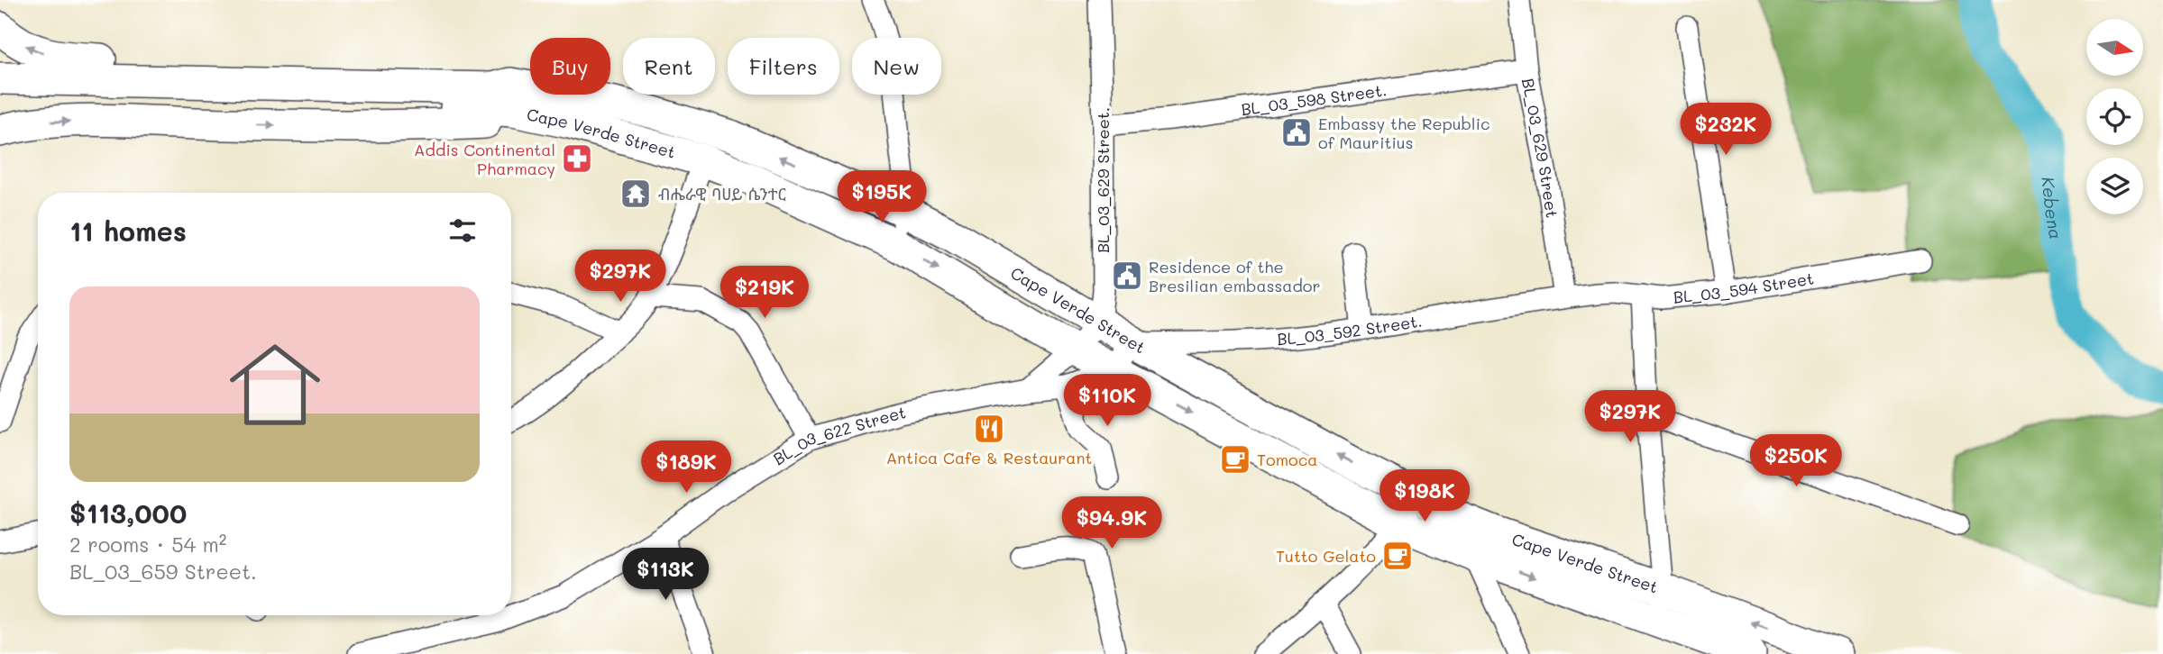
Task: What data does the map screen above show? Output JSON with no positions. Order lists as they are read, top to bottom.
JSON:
{
  "streets": {
    "main road": ["Cape Verde Street"],
    "street": [
      "BL_03_598 Street.",
      "BL_03_629 Street",
      "BL_03_629 Street.",
      "BL_03_594 Street",
      "BL_03_592 Street.",
      "BL_03_622 Street"
    ]
  },
  "crossings": [
    ["BL_03_598 Street.", "BL_03_629 Street"],
    ["BL_03_598 Street.", "BL_03_629 Street."],
    ["Cape Verde Street", "BL_03_629 Street."],
    ["Cape Verde Street", "BL_03_592 Street."],
    ["Cape Verde Street", "BL_03_622 Street"],
    ["BL_03_629 Street", "BL_03_594 Street"],
    ["BL_03_629 Street", "BL_03_592 Street."],
    ["BL_03_594 Street", "BL_03_592 Street."]
  ],
  "water": ["Kebena"],
  "places": {
    "public building": ["Embassy the Republic of Mauritius", "Residence of the Bresilian embassador"],
    "pharmacy": ["Addis Continental Pharmacy"],
    "temple": ["ብሔራዊ ባሀይ ሴንተር"],
    "restaurant": ["Antica Cafe & Restaurant"],
    "cafe": ["Tomoca", "Tutto Gelato"]
  },
  "north": "right",
  "page": {
    "chip": [
      "Buy",
      "Rent",
      "Filters",
      "New"
    ],
    "price": [
      "$232K",
      "$195K",
      "$297K",
      "$219K",
      "$110K",
      "$297K",
      "$250K",
      "$189K",
      "$198K",
      "$94.9K",
      "$113K"
    ],
    "heading": "11 homes",
    "list": [
      {
        "name": "$113,000",
        "note": "2 rooms · 54 m² · BL_03_659 Street."
      }
    ]
  }
}
